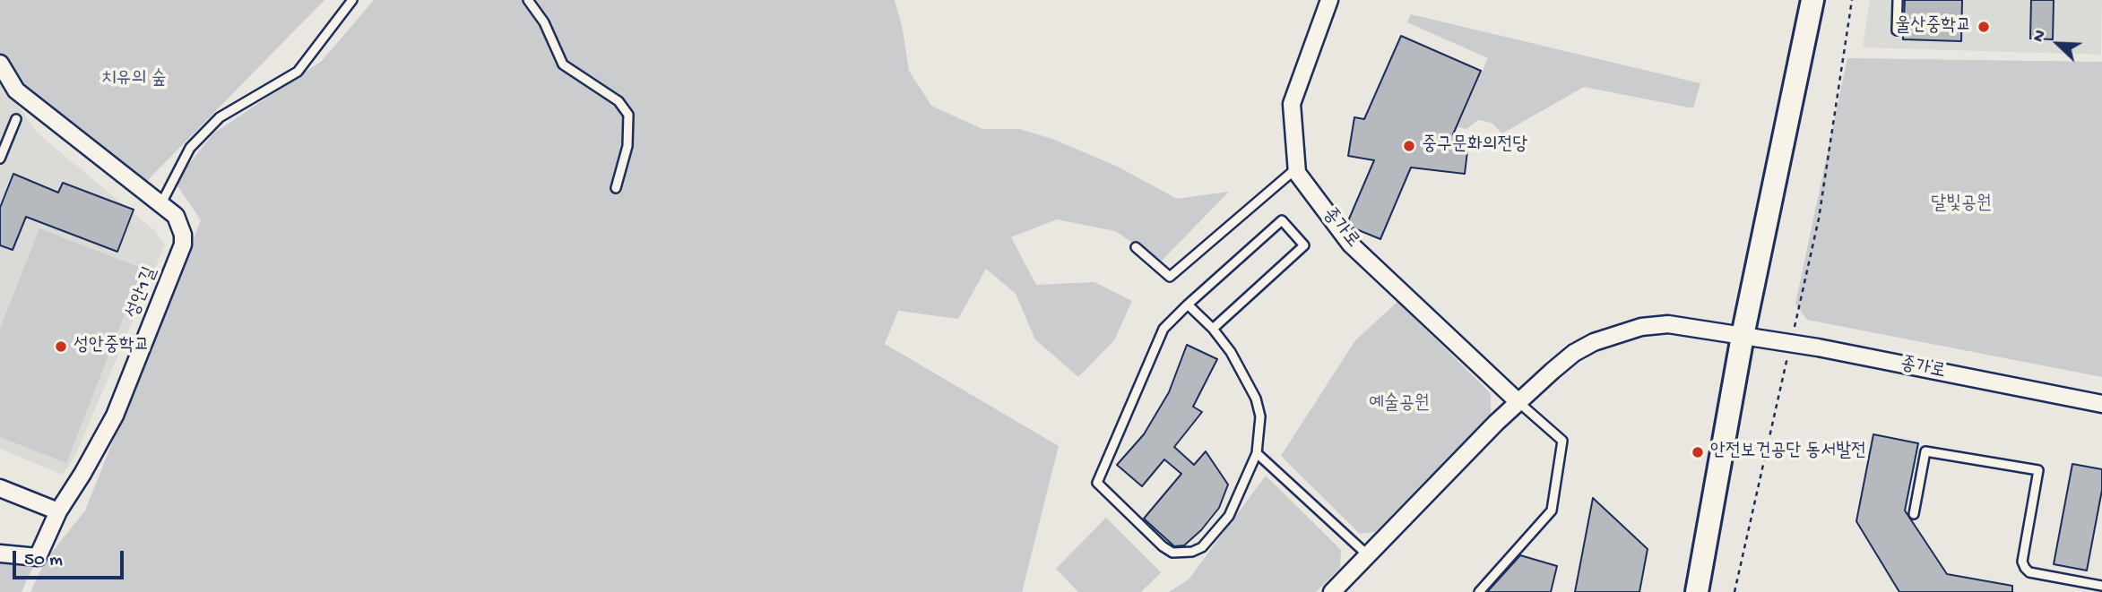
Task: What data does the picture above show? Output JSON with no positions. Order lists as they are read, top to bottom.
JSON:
{
  "streets": {
    "street": ["종가로", "성안1길"]
  },
  "parks": ["치유의 숲", "달빛공원", "예술공원"],
  "places": [
    "울산중학교",
    "중구문화의전당",
    "성안중학교",
    "안전보건공단 동서발전"
  ],
  "scale_bar": "50 m",
  "north": "top left"
}
